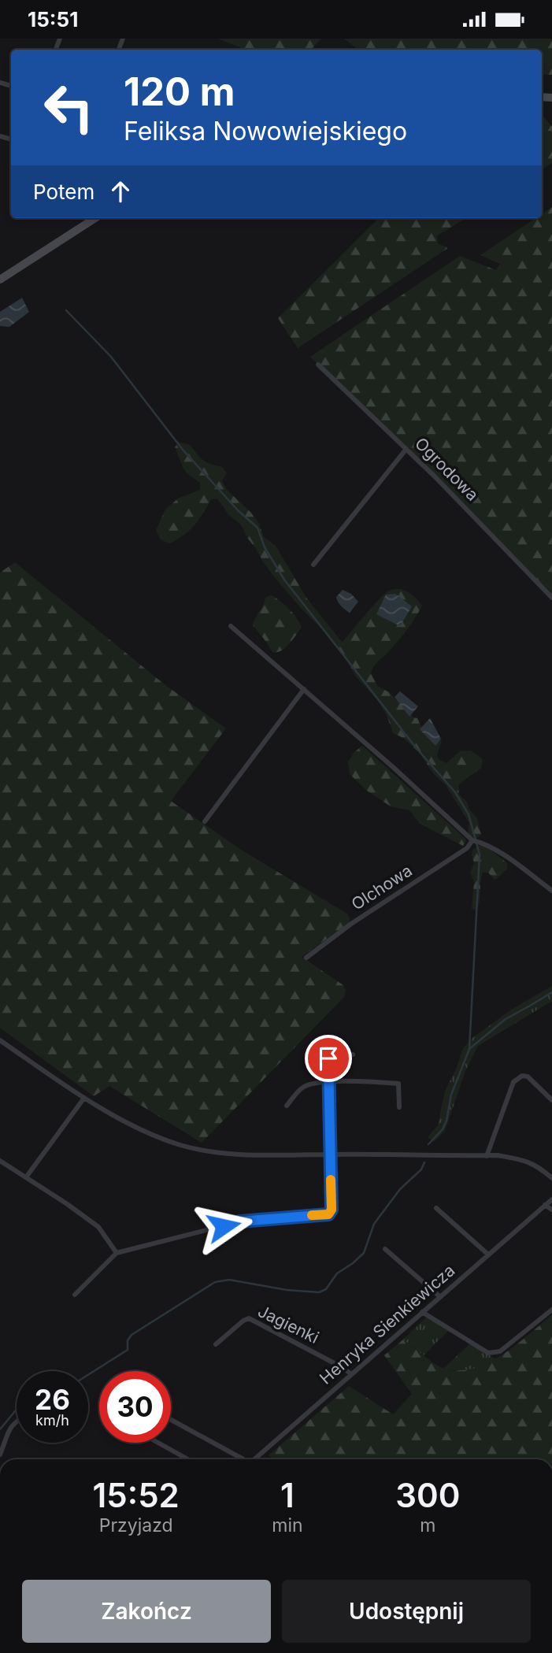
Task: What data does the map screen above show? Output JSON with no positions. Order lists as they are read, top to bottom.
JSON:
{
  "streets": {
    "street": [
      "Ogrodowa",
      "Olchowa",
      "Jagienki",
      "Henryka Sienkiewicza"
    ]
  },
  "crossings": [
    ["Jagienki", "Henryka Sienkiewicza"]
  ],
  "page": {
    "status": "15:51",
    "turn": ["120 m", "Feliksa Nowowiejskiego"],
    "then": "Potem",
    "speed": "26 km/h",
    "limit": "30",
    "eta": [
      "15:52",
      "Przyjazd",
      "1",
      "min",
      "300",
      "m"
    ],
    "buttons": ["Zakończ", "Udostępnij"]
  }
}
